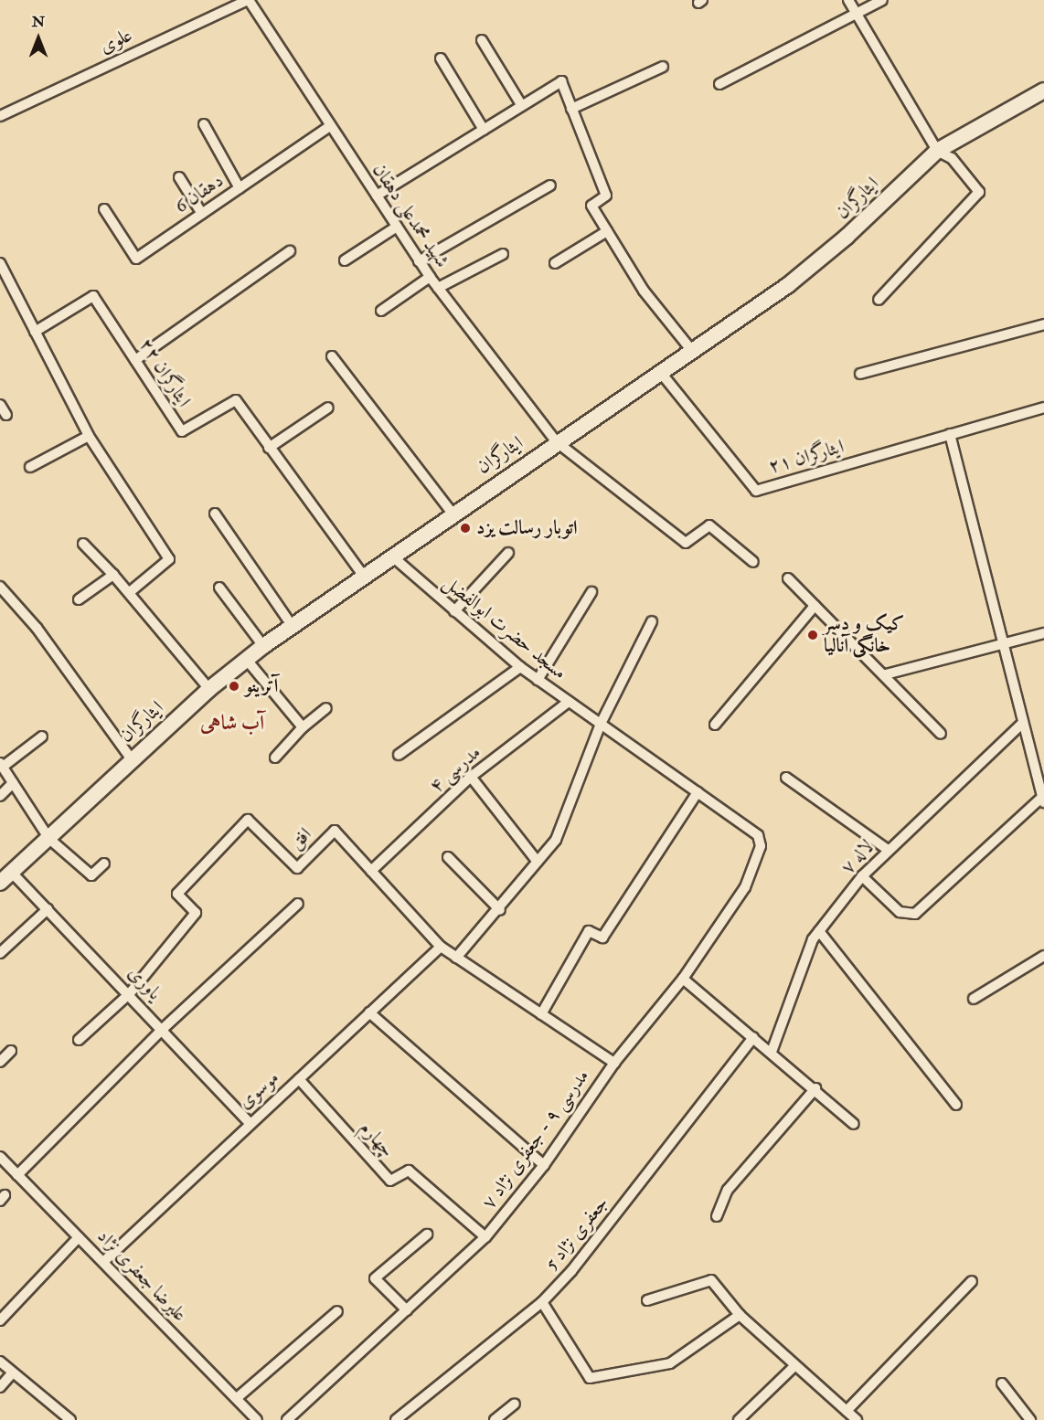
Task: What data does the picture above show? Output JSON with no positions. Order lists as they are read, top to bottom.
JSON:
{
  "streets": {
    "main road": ["ایثارگران"],
    "street": [
      "علوی",
      "دهقان 6",
      "شهید محمدعلی دهقان",
      "ایثارگران ۲۲",
      "ایثارگران ۲۱",
      "مسجد حضرت ابوالفضل",
      "مدرسی ۴",
      "افق",
      "لاله ۷",
      "یاوری",
      "موسوی",
      "چهارم",
      "مدرسی ۹ - جعفری نژاد ۷",
      "جعفری نژاد 5",
      "علیرضا جعفری نژاد"
    ]
  },
  "crossings": [
    ["علوی", "شهید محمدعلی دهقان"],
    ["دهقان 6", "شهید محمدعلی دهقان"],
    ["ایثارگران", "شهید محمدعلی دهقان"],
    ["ایثارگران", "ایثارگران ۲۲"],
    ["ایثارگران", "ایثارگران ۲۱"],
    ["ایثارگران", "مسجد حضرت ابوالفضل"],
    ["ایثارگران", "یاوری"],
    ["مسجد حضرت ابوالفضل", "مدرسی ۴"],
    ["مسجد حضرت ابوالفضل", "مدرسی ۹ - جعفری نژاد ۷"],
    ["مدرسی ۴", "افق"],
    ["افق", "یاوری"],
    ["افق", "موسوی"],
    ["افق", "مدرسی ۹ - جعفری نژاد ۷"],
    ["یاوری", "موسوی"],
    ["موسوی", "چهارم"],
    ["موسوی", "علیرضا جعفری نژاد"],
    ["چهارم", "مدرسی ۹ - جعفری نژاد ۷"]
  ],
  "districts": ["آب شاهی"],
  "places": ["اتوبار رسالت یزد", "کیک و دسر خانگی آنالیا", "آترینو"],
  "north": "top"
}
